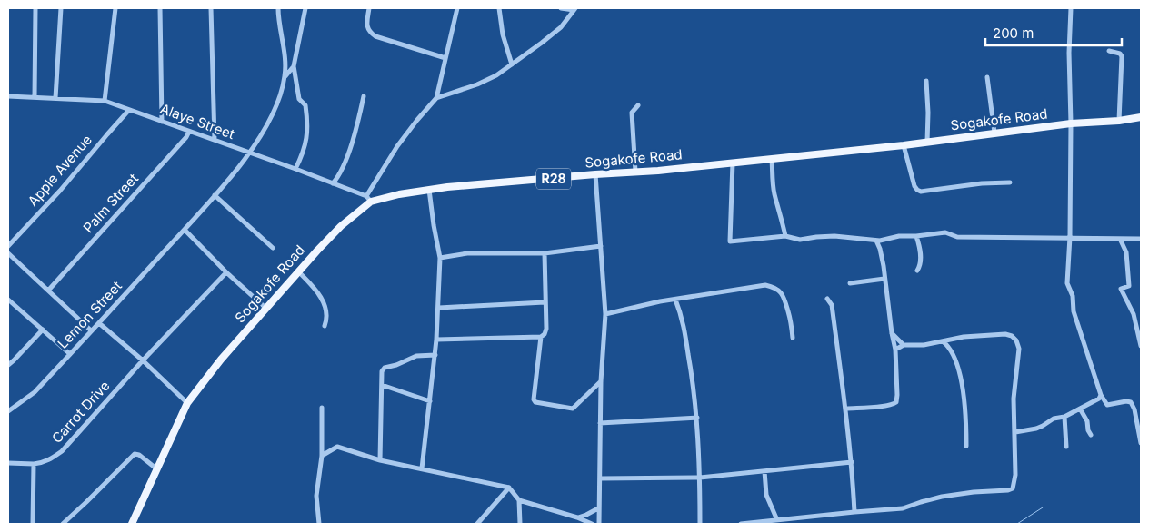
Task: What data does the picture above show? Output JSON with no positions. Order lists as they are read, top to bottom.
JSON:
{
  "streets": {
    "main road": ["Sogakofe Road", "R28"],
    "street": [
      "Alaye Street",
      "Apple Avenue",
      "Palm Street",
      "Lemon Street",
      "Carrot Drive"
    ]
  },
  "crossings": [
    ["Sogakofe Road", "Alaye Street"],
    ["Alaye Street", "Apple Avenue"],
    ["Alaye Street", "Palm Street"],
    ["Alaye Street", "Lemon Street"]
  ],
  "scale_bar": "200 m"
}
